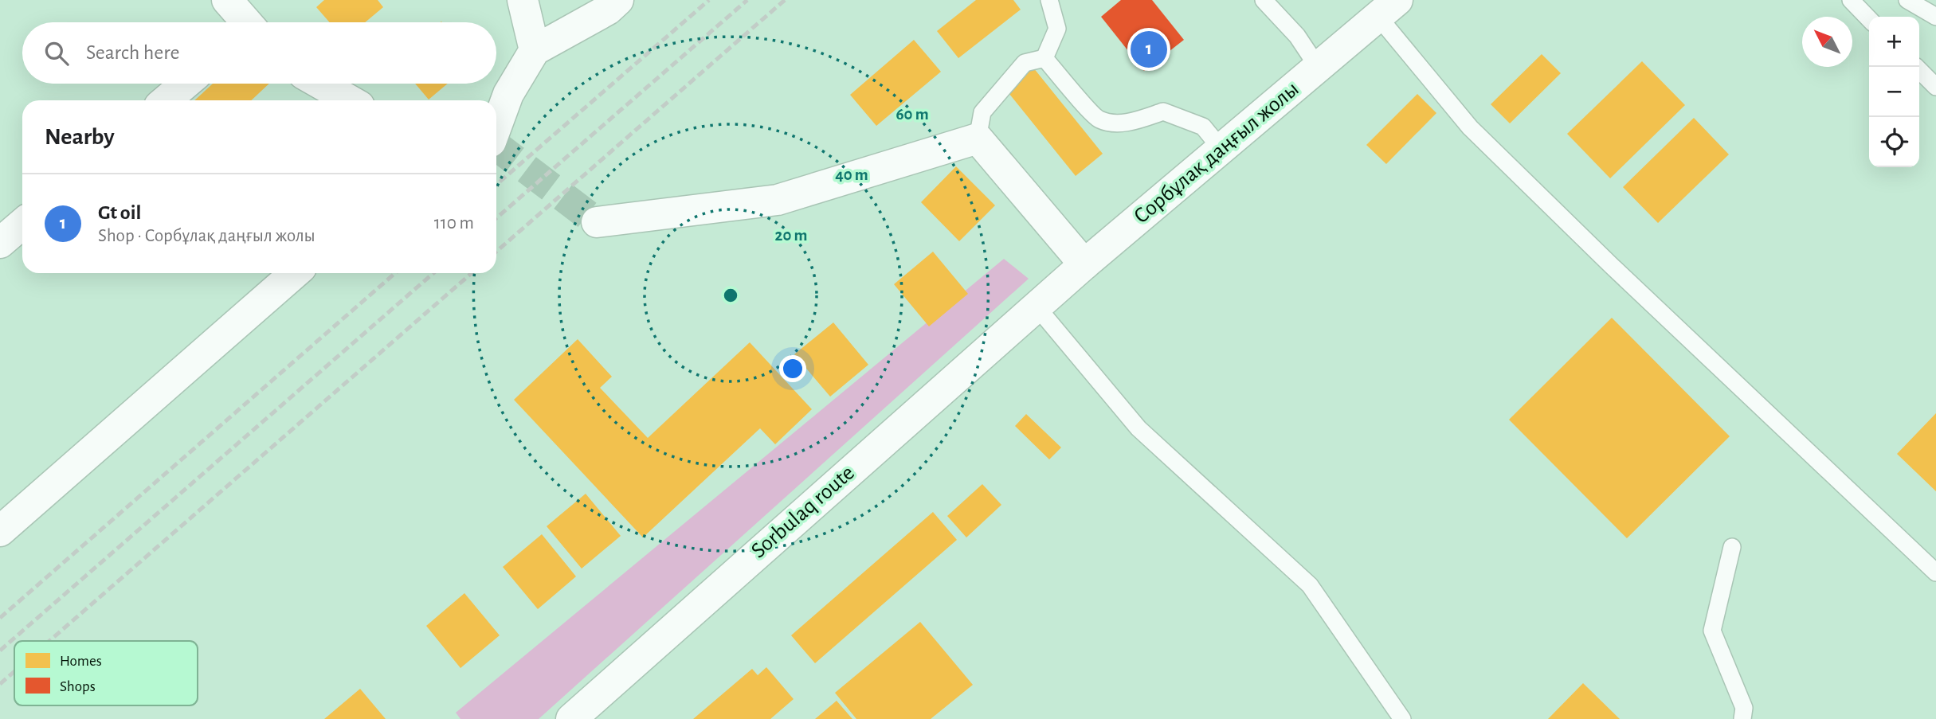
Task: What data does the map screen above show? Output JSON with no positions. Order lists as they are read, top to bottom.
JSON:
{
  "streets": {
    "street": ["Сорбұлақ даңғыл жолы", "Sorbulaq route"]
  },
  "crossings": [
    ["Сорбұлақ даңғыл жолы", "Sorbulaq route"]
  ],
  "legend": ["Homes", "Shops"],
  "north": "top left",
  "page": {
    "map_buttons": ["+", "−"],
    "search": "Search here",
    "pins": "1",
    "heading": "Nearby",
    "list": [
      {
        "mark": "1",
        "name": "Gt oil",
        "note": "Shop · Сорбұлақ даңғыл жолы",
        "value": "110 m"
      }
    ]
  },
  "rings": ["60 m", "40 m", "20 m"]
}
